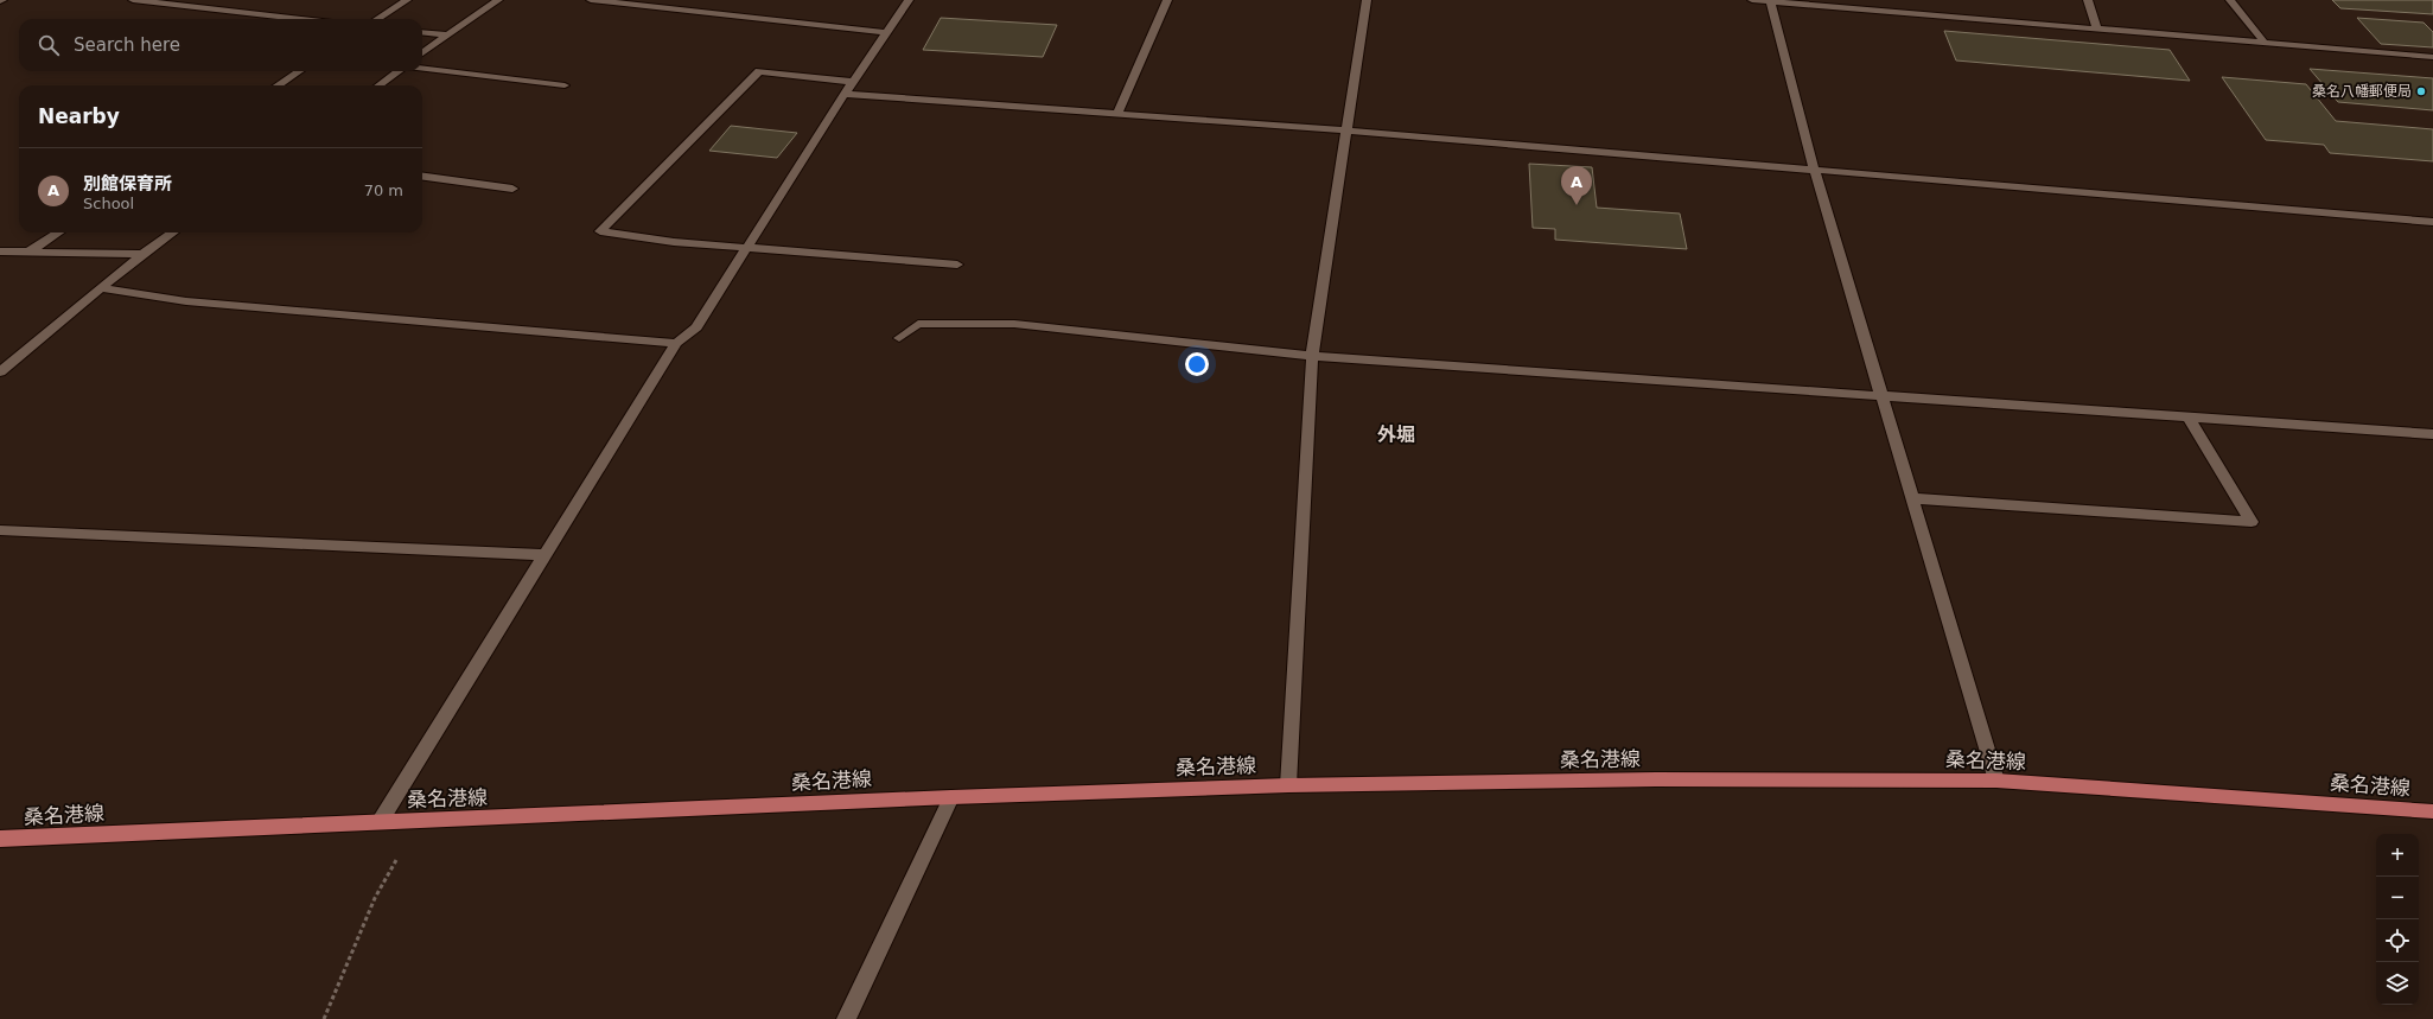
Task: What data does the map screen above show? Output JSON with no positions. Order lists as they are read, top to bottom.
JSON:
{
  "streets": {
    "main road": ["桑名港線"]
  },
  "districts": ["外堀"],
  "places": ["桑名八幡郵便局"],
  "page": {
    "search": "Search here",
    "heading": "Nearby",
    "list": [
      {
        "mark": "A",
        "name": "別館保育所",
        "note": "School",
        "value": "70 m"
      }
    ],
    "pins": "A",
    "map_buttons": ["+", "−"]
  }
}
